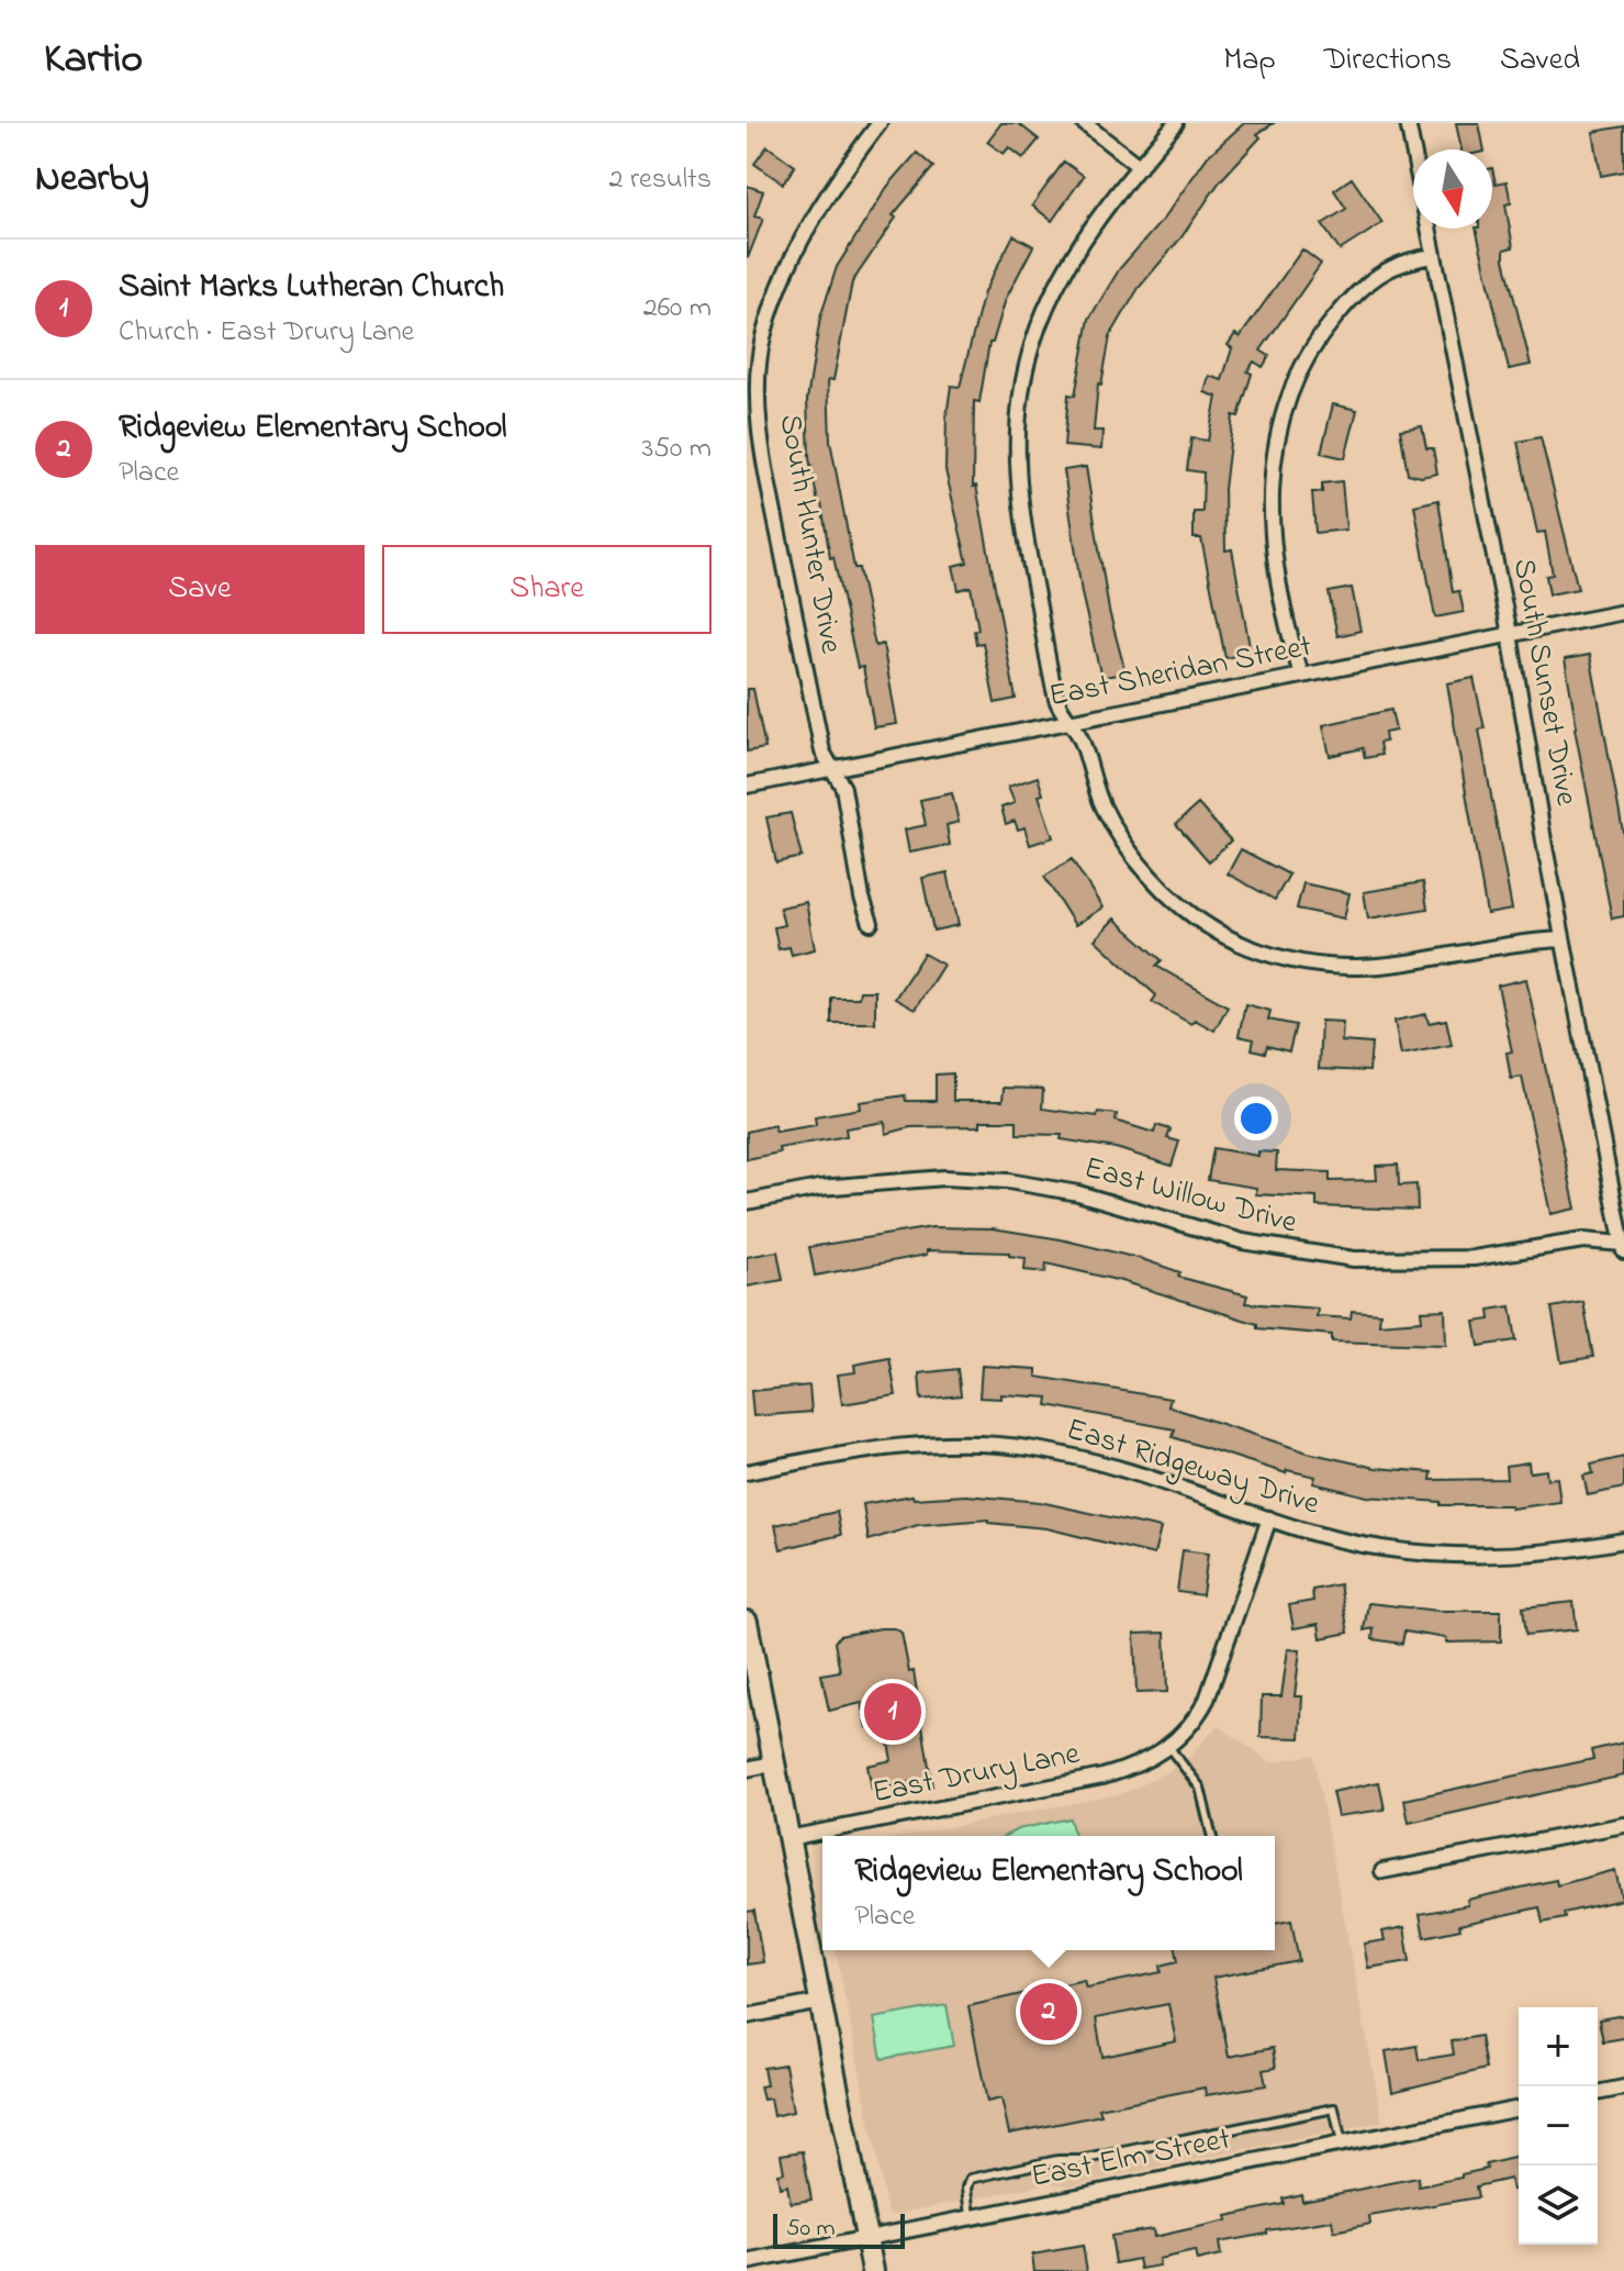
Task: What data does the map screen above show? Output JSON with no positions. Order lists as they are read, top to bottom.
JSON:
{
  "streets": {
    "street": [
      "South Hunter Drive",
      "East Sheridan Street",
      "South Sunset Drive",
      "East Willow Drive",
      "East Ridgeway Drive",
      "East Drury Lane",
      "East Elm Street"
    ]
  },
  "crossings": [
    ["South Hunter Drive", "East Sheridan Street"],
    ["East Sheridan Street", "South Sunset Drive"],
    ["South Sunset Drive", "East Willow Drive"]
  ],
  "scale_bar": "50 m",
  "north": "bottom",
  "page": {
    "header": "Kartio",
    "nav": ["Map", "Directions", "Saved"],
    "heading": ["Nearby", "2 results"],
    "list": [
      {
        "mark": "1",
        "name": "Saint Marks Lutheran Church",
        "note": "Church · East Drury Lane",
        "value": "260 m"
      },
      {
        "mark": "2",
        "name": "Ridgeview Elementary School",
        "note": "Place",
        "value": "350 m"
      }
    ],
    "buttons": ["Save", "Share"],
    "pins": ["1", "2"],
    "popup": ["Ridgeview Elementary School", "Place"],
    "map_buttons": ["+", "−"],
    "scale": "50 m"
  }
}
